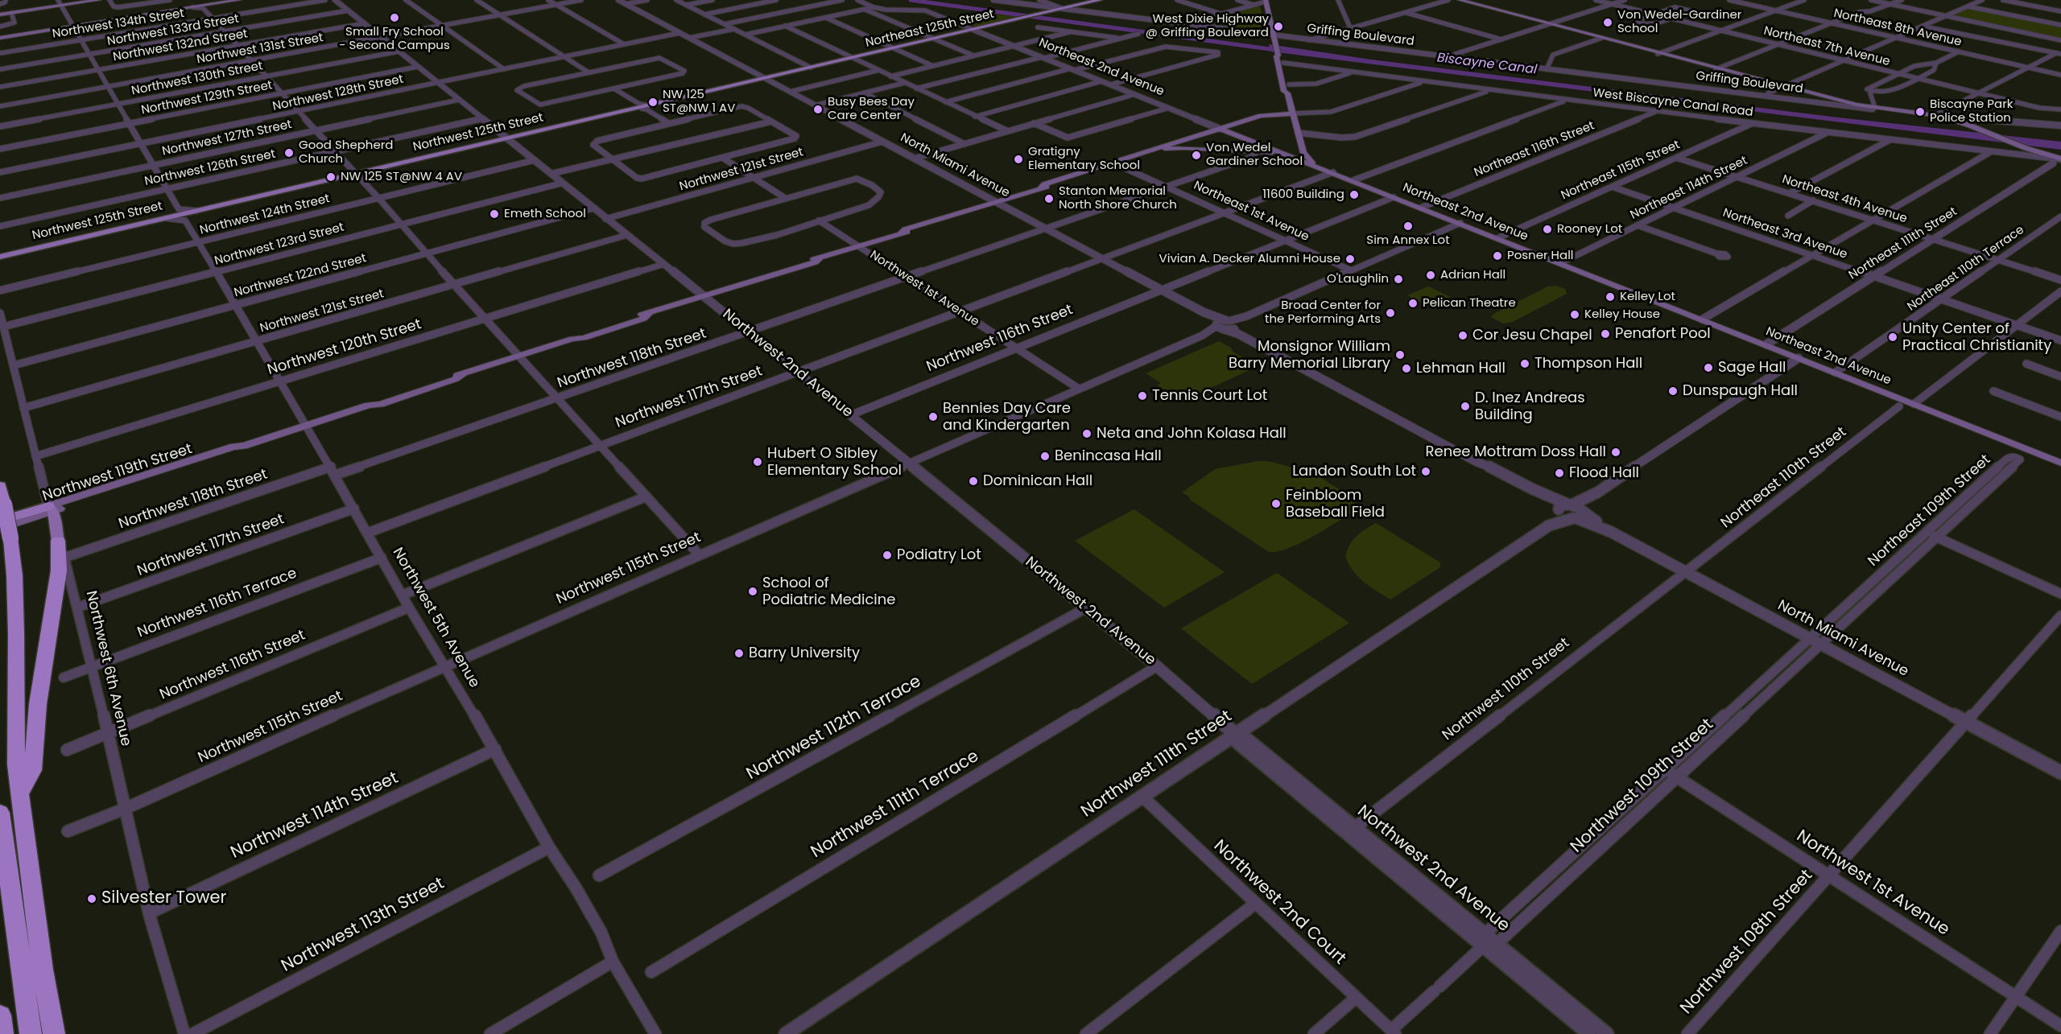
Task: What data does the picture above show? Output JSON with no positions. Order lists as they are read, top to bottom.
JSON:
{
  "streets": {
    "highway": ["Northwest 119th Street"],
    "main road": [
      "Northeast 125th Street",
      "Griffing Boulevard",
      "Northeast 2nd Avenue",
      "Northwest 125th Street",
      "Northwest 6th Avenue"
    ],
    "street": [
      "Northwest 134th Street",
      "Northeast 8th Avenue",
      "Northwest 133rd Street",
      "Northwest 132nd Street",
      "Northeast 7th Avenue",
      "Northwest 131st Street",
      "Northwest 130th Street",
      "Northwest 128th Street",
      "Northwest 129th Street",
      "West Biscayne Canal Road",
      "Northwest 127th Street",
      "Northeast 116th Street",
      "North Miami Avenue",
      "Northwest 126th Street",
      "Northwest 121st Street",
      "Northeast 115th Street",
      "Northeast 114th Street",
      "Northeast 4th Avenue",
      "Northeast 1st Avenue",
      "Northwest 124th Street",
      "Northeast 3rd Avenue",
      "Northeast 111th Street",
      "Northwest 123rd Street",
      "Northeast 110th Terrace",
      "Northwest 122nd Street",
      "Northwest 1st Avenue",
      "Northwest 116th Street",
      "Northwest 120th Street",
      "Northwest 118th Street",
      "Northwest 2nd Avenue",
      "Northwest 117th Street",
      "Northeast 110th Street",
      "Northeast 109th Street",
      "Northwest 115th Street",
      "Northwest 116th Terrace",
      "Northwest 5th Avenue",
      "Northwest 110th Street",
      "Northwest 112th Terrace",
      "Northwest 111th Street",
      "Northwest 109th Street",
      "Northwest 111th Terrace",
      "Northwest 114th Street",
      "Northwest 2nd Court",
      "Northwest 113th Street",
      "Northwest 108th Street"
    ]
  },
  "crossings": [
    ["Northeast 125th Street", "Griffing Boulevard"],
    ["Northeast 125th Street", "Northeast 2nd Avenue"],
    ["Northeast 125th Street", "Northwest 125th Street"],
    ["Northeast 125th Street", "North Miami Avenue"],
    ["Northwest 133rd Street", "Northwest 2nd Avenue"],
    ["Northwest 132nd Street", "Northwest 2nd Avenue"],
    ["Northwest 131st Street", "Northwest 2nd Avenue"],
    ["Northeast 2nd Avenue", "Northeast 116th Street"],
    ["Northeast 2nd Avenue", "Northeast 115th Street"],
    ["Northeast 2nd Avenue", "Northeast 114th Street"],
    ["Northeast 2nd Avenue", "Northeast 111th Street"],
    ["Northeast 2nd Avenue", "Northeast 110th Terrace"],
    ["Northeast 2nd Avenue", "Northwest 117th Street"],
    ["Northwest 130th Street", "Northwest 2nd Avenue"],
    ["Northwest 128th Street", "North Miami Avenue"],
    ["Northwest 128th Street", "Northwest 2nd Avenue"],
    ["Northwest 129th Street", "Northwest 2nd Avenue"],
    ["West Biscayne Canal Road", "Northeast 116th Street"],
    ["West Biscayne Canal Road", "Northeast 115th Street"],
    ["West Biscayne Canal Road", "Northeast 114th Street"],
    ["West Biscayne Canal Road", "Northeast 111th Street"],
    ["Northwest 125th Street", "North Miami Avenue"],
    ["Northwest 125th Street", "Northwest 2nd Avenue"],
    ["Northwest 127th Street", "Northwest 2nd Avenue"],
    ["North Miami Avenue", "Northwest 121st Street"],
    ["North Miami Avenue", "Northwest 116th Street"],
    ["North Miami Avenue", "Northwest 118th Street"],
    ["North Miami Avenue", "Northwest 117th Street"],
    ["North Miami Avenue", "Northwest 119th Street"],
    ["North Miami Avenue", "Northeast 110th Street"],
    ["North Miami Avenue", "Northeast 109th Street"],
    ["North Miami Avenue", "Northwest 110th Street"],
    ["North Miami Avenue", "Northwest 111th Street"],
    ["North Miami Avenue", "Northwest 109th Street"],
    ["North Miami Avenue", "Northwest 108th Street"],
    ["Northwest 126th Street", "Northwest 2nd Avenue"],
    ["Northwest 121st Street", "Northwest 2nd Avenue"],
    ["Northwest 121st Street", "Northwest 5th Avenue"],
    ["Northwest 121st Street", "Northwest 6th Avenue"],
    ["Northeast 115th Street", "Northeast 4th Avenue"],
    ["Northeast 115th Street", "Northeast 3rd Avenue"],
    ["Northeast 114th Street", "Northeast 4th Avenue"],
    ["Northeast 114th Street", "Northeast 3rd Avenue"],
    ["Northeast 4th Avenue", "Northeast 111th Street"],
    ["Northeast 4th Avenue", "Northeast 110th Terrace"],
    ["Northeast 1st Avenue", "Northwest 118th Street"],
    ["Northeast 1st Avenue", "Northwest 117th Street"],
    ["Northeast 1st Avenue", "Northwest 119th Street"],
    ["Northwest 124th Street", "Northwest 2nd Avenue"],
    ["Northwest 124th Street", "Northwest 5th Avenue"],
    ["Northeast 3rd Avenue", "Northeast 111th Street"],
    ["Northeast 3rd Avenue", "Northeast 110th Terrace"],
    ["Northwest 123rd Street", "Northwest 2nd Avenue"],
    ["Northwest 123rd Street", "Northwest 5th Avenue"],
    ["Northwest 123rd Street", "Northwest 6th Avenue"],
    ["Northwest 122nd Street", "Northwest 2nd Avenue"],
    ["Northwest 122nd Street", "Northwest 5th Avenue"],
    ["Northwest 122nd Street", "Northwest 6th Avenue"],
    ["Northwest 1st Avenue", "Northwest 116th Street"],
    ["Northwest 1st Avenue", "Northwest 118th Street"],
    ["Northwest 1st Avenue", "Northwest 117th Street"],
    ["Northwest 1st Avenue", "Northwest 119th Street"],
    ["Northwest 1st Avenue", "Northwest 115th Street"],
    ["Northwest 1st Avenue", "Northwest 109th Street"],
    ["Northwest 1st Avenue", "Northwest 108th Street"],
    ["Northwest 116th Street", "Northwest 2nd Avenue"],
    ["Northwest 116th Street", "Northwest 5th Avenue"],
    ["Northwest 116th Street", "Northwest 6th Avenue"],
    ["Northwest 120th Street", "Northwest 2nd Avenue"],
    ["Northwest 120th Street", "Northwest 5th Avenue"],
    ["Northwest 120th Street", "Northwest 6th Avenue"],
    ["Northwest 118th Street", "Northwest 2nd Avenue"],
    ["Northwest 118th Street", "Northwest 5th Avenue"],
    ["Northwest 118th Street", "Northwest 6th Avenue"],
    ["Northwest 2nd Avenue", "Northwest 117th Street"],
    ["Northwest 2nd Avenue", "Northwest 119th Street"],
    ["Northwest 2nd Avenue", "Northwest 115th Street"],
    ["Northwest 2nd Avenue", "Northwest 110th Street"],
    ["Northwest 2nd Avenue", "Northwest 112th Terrace"],
    ["Northwest 2nd Avenue", "Northwest 111th Street"],
    ["Northwest 2nd Avenue", "Northwest 109th Street"],
    ["Northwest 2nd Avenue", "Northwest 111th Terrace"],
    ["Northwest 117th Street", "Northwest 5th Avenue"],
    ["Northwest 117th Street", "Northwest 6th Avenue"],
    ["Northwest 119th Street", "Northwest 5th Avenue"],
    ["Northwest 119th Street", "Northwest 6th Avenue"],
    ["Northeast 110th Street", "Northwest 110th Street"],
    ["Northeast 109th Street", "Northwest 109th Street"],
    ["Northwest 115th Street", "Northwest 5th Avenue"],
    ["Northwest 115th Street", "Northwest 6th Avenue"],
    ["Northwest 116th Terrace", "Northwest 5th Avenue"],
    ["Northwest 116th Terrace", "Northwest 6th Avenue"],
    ["Northwest 5th Avenue", "Northwest 114th Street"],
    ["Northwest 5th Avenue", "Northwest 113th Street"],
    ["Northwest 6th Avenue", "Northwest 114th Street"],
    ["Northwest 111th Street", "Northwest 2nd Court"],
    ["Northwest 109th Street", "Northwest 2nd Court"]
  ],
  "water": ["Biscayne Canal"],
  "places": [
    "Small Fry School - Second Campus",
    "Von Wedel-Gardiner School",
    "West Dixie Highway @ Griffing Boulevard",
    "NW 125 ST@NW 1 AV",
    "Busy Bees Day Care Center",
    "Biscayne Park Police Station",
    "Good Shepherd Church",
    "Von Wedel Gardiner School",
    "Gratigny Elementary School",
    "NW 125 ST@NW 4 AV",
    "11600 Building",
    "Stanton Memorial North Shore Church",
    "Emeth School",
    "Sim Annex Lot",
    "Rooney Lot",
    "Posner Hall",
    "Vivian A. Decker Alumni House",
    "Adrian Hall",
    "O'Laughlin",
    "Kelley Lot",
    "Pelican Theatre",
    "Broad Center for the Performing Arts",
    "Kelley House",
    "Penafort Pool",
    "Cor Jesu Chapel",
    "Unity Center of Practical Christianity",
    "Monsignor William Barry Memorial Library",
    "Thompson Hall",
    "Sage Hall",
    "Lehman Hall",
    "Dunspaugh Hall",
    "Tennis Court Lot",
    "D. Inez Andreas Building",
    "Bennies Day Care and Kindergarten",
    "Neta and John Kolasa Hall",
    "Renee Mottram Doss Hall",
    "Benincasa Hall",
    "Hubert O Sibley Elementary School",
    "Landon South Lot",
    "Flood Hall",
    "Dominican Hall",
    "Feinbloom Baseball Field",
    "Podiatry Lot",
    "School of Podiatric Medicine",
    "Barry University",
    "Silvester Tower"
  ]
}
